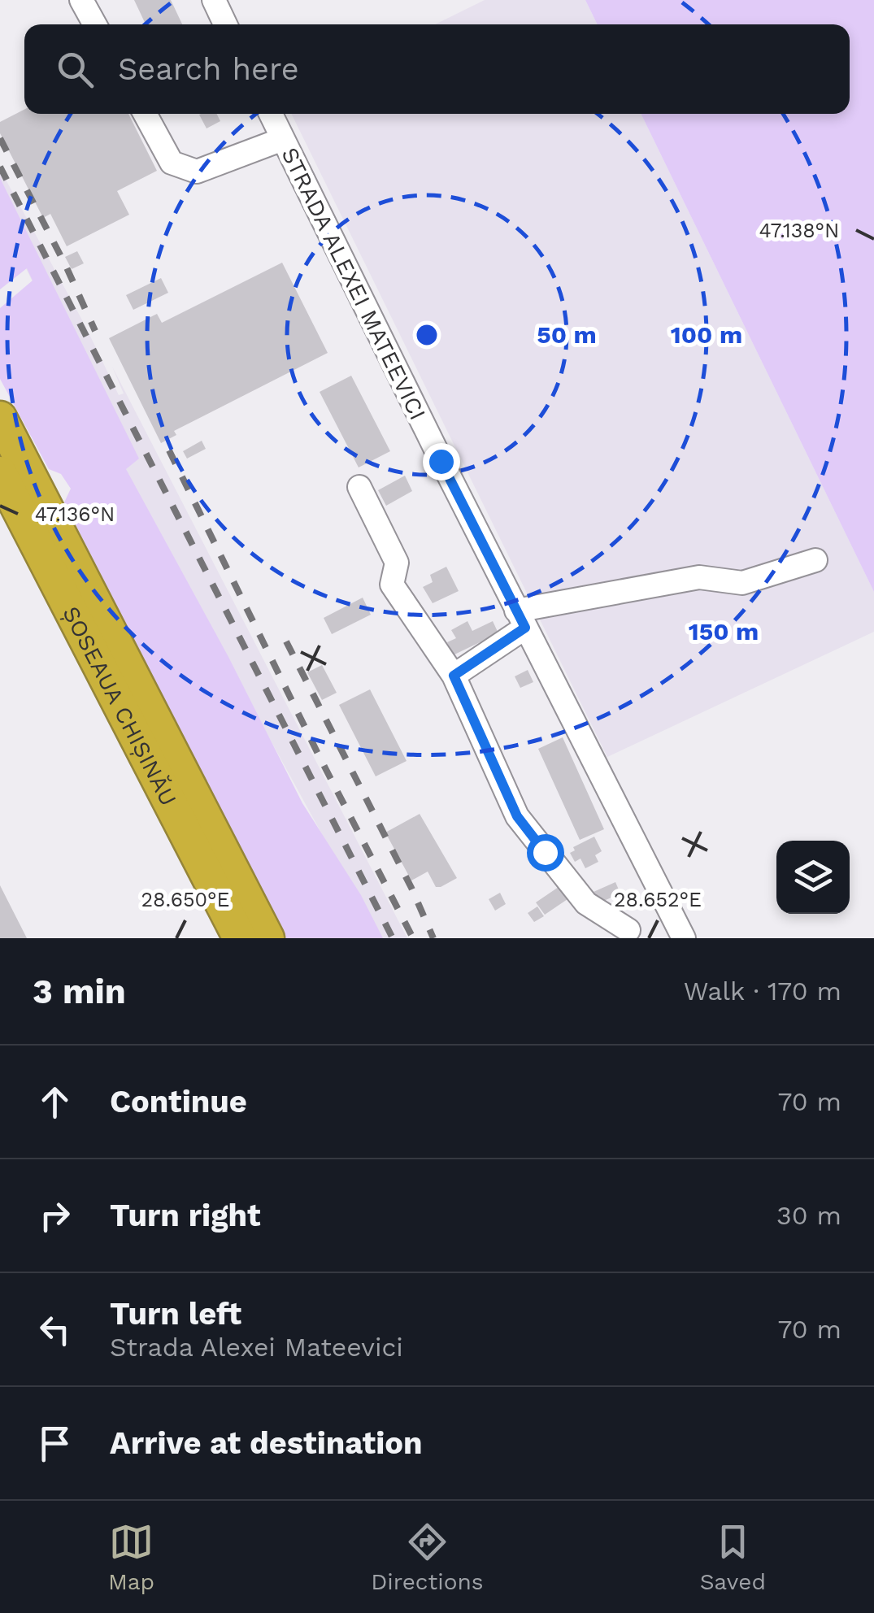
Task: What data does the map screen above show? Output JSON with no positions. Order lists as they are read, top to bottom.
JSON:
{
  "streets": {
    "highway": ["ȘOSEAUA CHIȘINĂU"],
    "street": ["STRADA ALEXEI MATEEVICI"]
  },
  "page": {
    "search": "Search here",
    "heading": ["3 min", "Walk · 170 m"],
    "list": [
      ["Continue", "70 m"],
      ["Turn right", "30 m"],
      ["Turn left", "Strada Alexei Mateevici", "70 m"],
      "Arrive at destination"
    ],
    "nav": ["Map", "Directions", "Saved"]
  },
  "coordinates": [
    "47.138°N",
    "47.136°N",
    "28.650°E",
    "28.652°E"
  ],
  "rings": ["50 m", "100 m", "150 m"]
}
